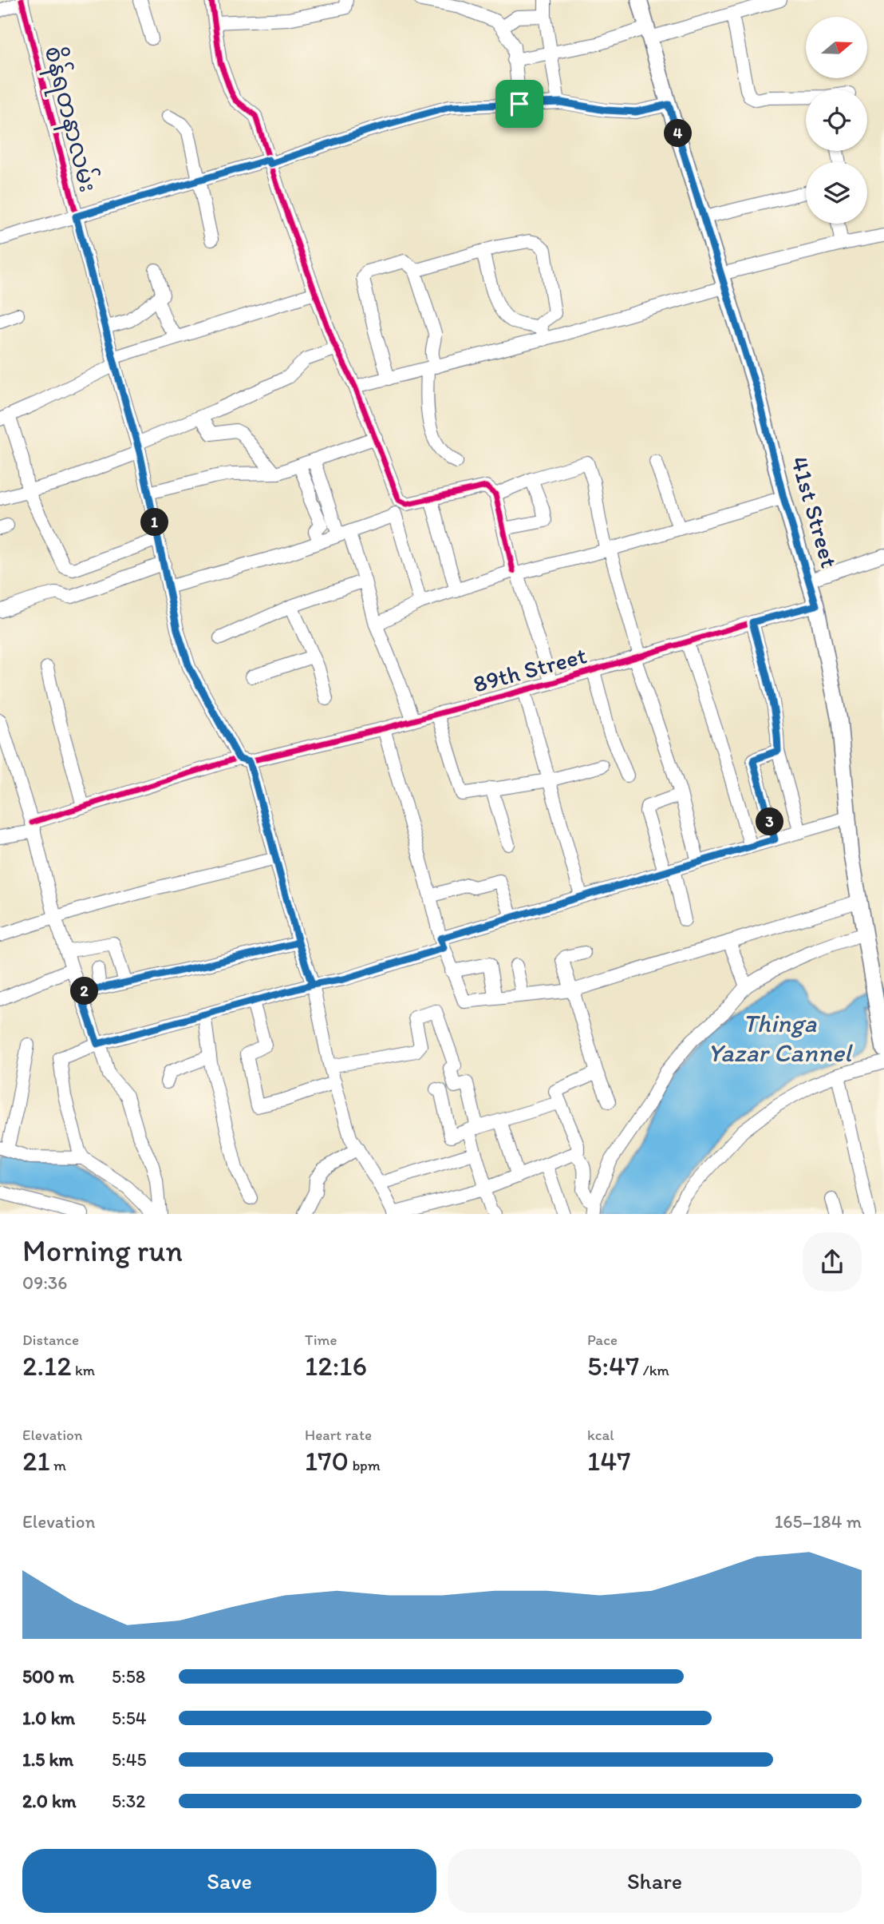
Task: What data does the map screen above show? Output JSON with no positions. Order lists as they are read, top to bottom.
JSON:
{
  "streets": {
    "main road": ["41st Street"],
    "street": ["စိန်ရတနာလမ်း", "89th Street"]
  },
  "crossings": [
    ["စိန်ရတနာလမ်း", "89th Street"],
    ["41st Street", "89th Street"]
  ],
  "water": ["Thinga Yazar Cannel"],
  "north": "right",
  "page": {
    "pins": [
      "4",
      "1",
      "3",
      "2"
    ],
    "heading": ["Morning run", "09:36"],
    "stats": [
      ["Distance", "2.12 km"],
      ["Time", "12:16"],
      ["Pace", "5:47 /km"],
      ["Elevation", "21 m"],
      ["Heart rate", "170 bpm"],
      ["kcal", "147"]
    ],
    "chart": ["Elevation", "165–184 m"],
    "list": [
      {
        "name": "500 m",
        "note": "5:58"
      },
      {
        "name": "1.0 km",
        "note": "5:54"
      },
      {
        "name": "1.5 km",
        "note": "5:45"
      },
      {
        "name": "2.0 km",
        "note": "5:32"
      }
    ],
    "buttons": ["Save", "Share"]
  }
}
